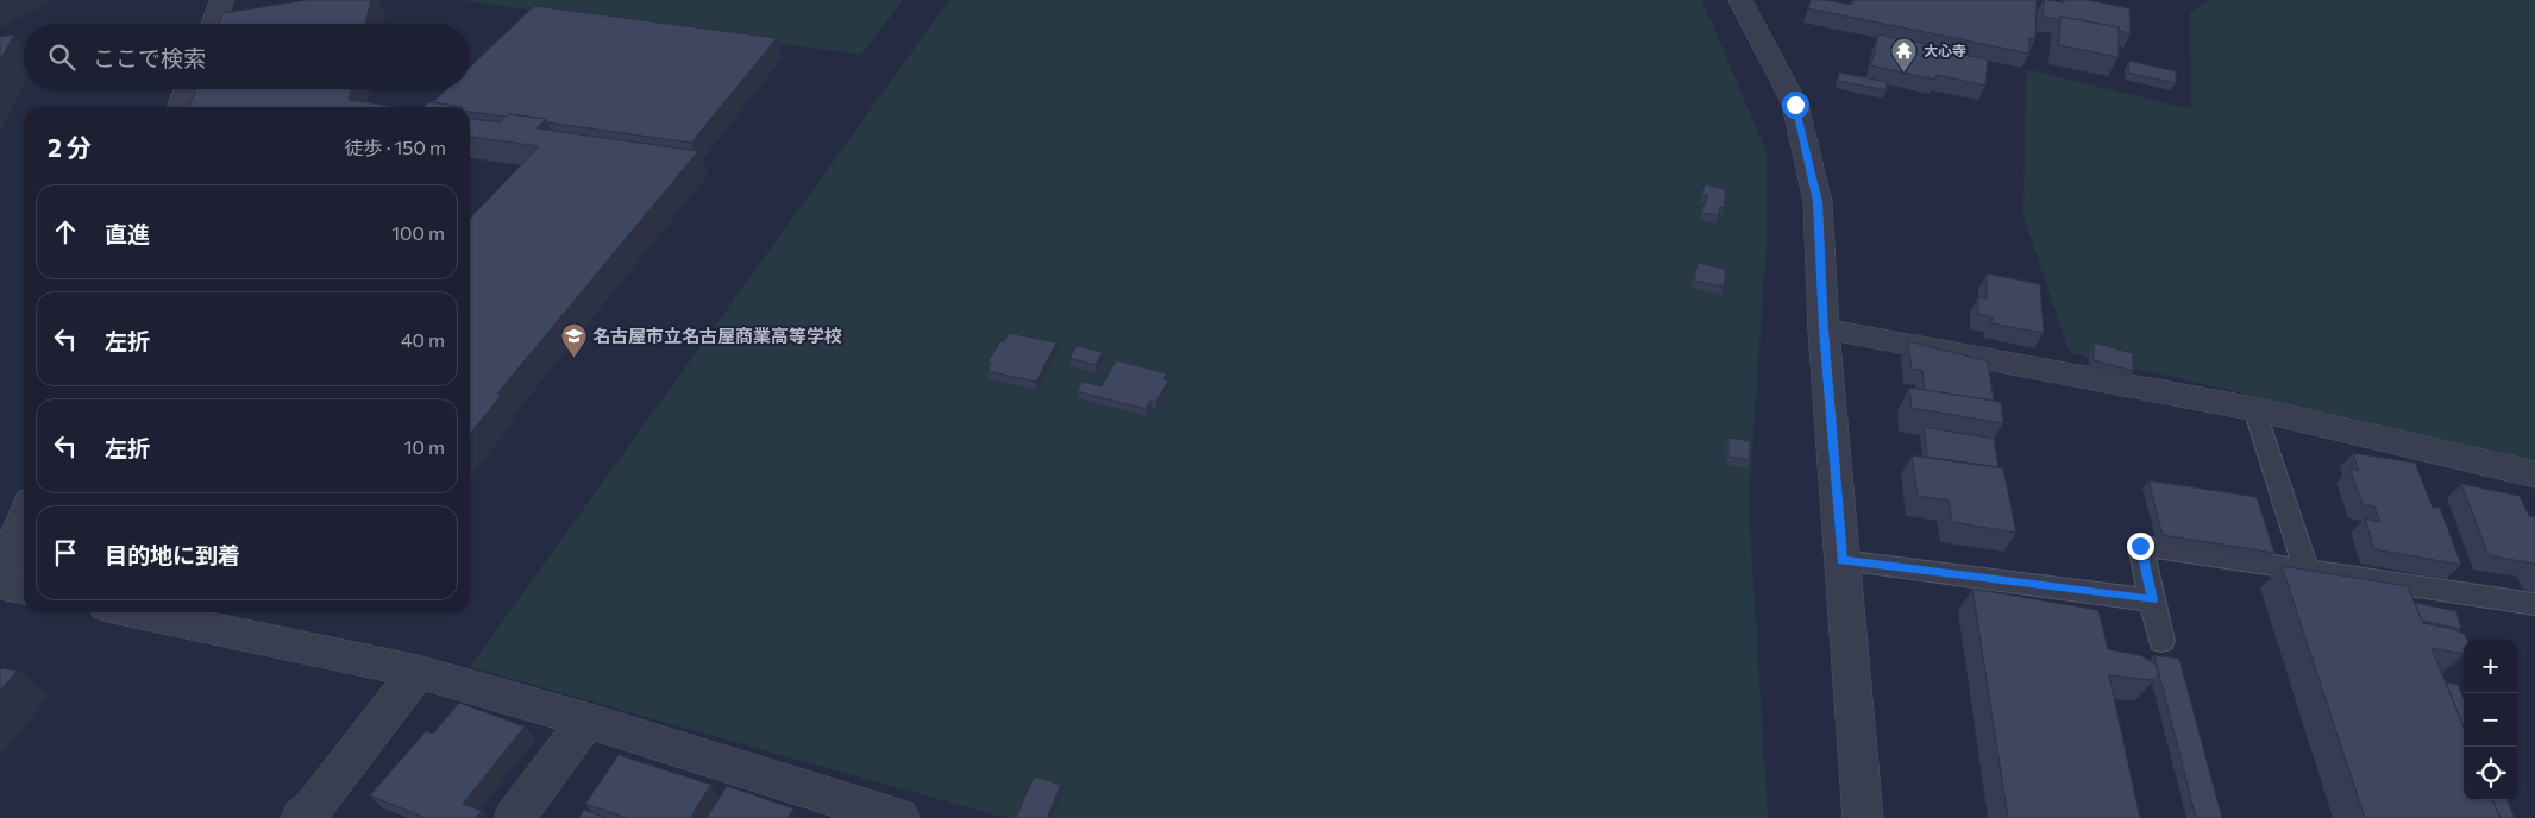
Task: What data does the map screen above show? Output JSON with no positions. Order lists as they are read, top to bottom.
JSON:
{
  "places": {
    "temple": ["大心寺"],
    "school or university": ["名古屋市立名古屋商業高等学校"]
  },
  "page": {
    "search": "ここで検索",
    "heading": ["2 分", "徒歩 · 150 m"],
    "list": [
      ["直進", "100 m"],
      ["左折", "40 m"],
      ["左折", "10 m"],
      "目的地に到着"
    ],
    "map_buttons": ["+", "−"]
  }
}
